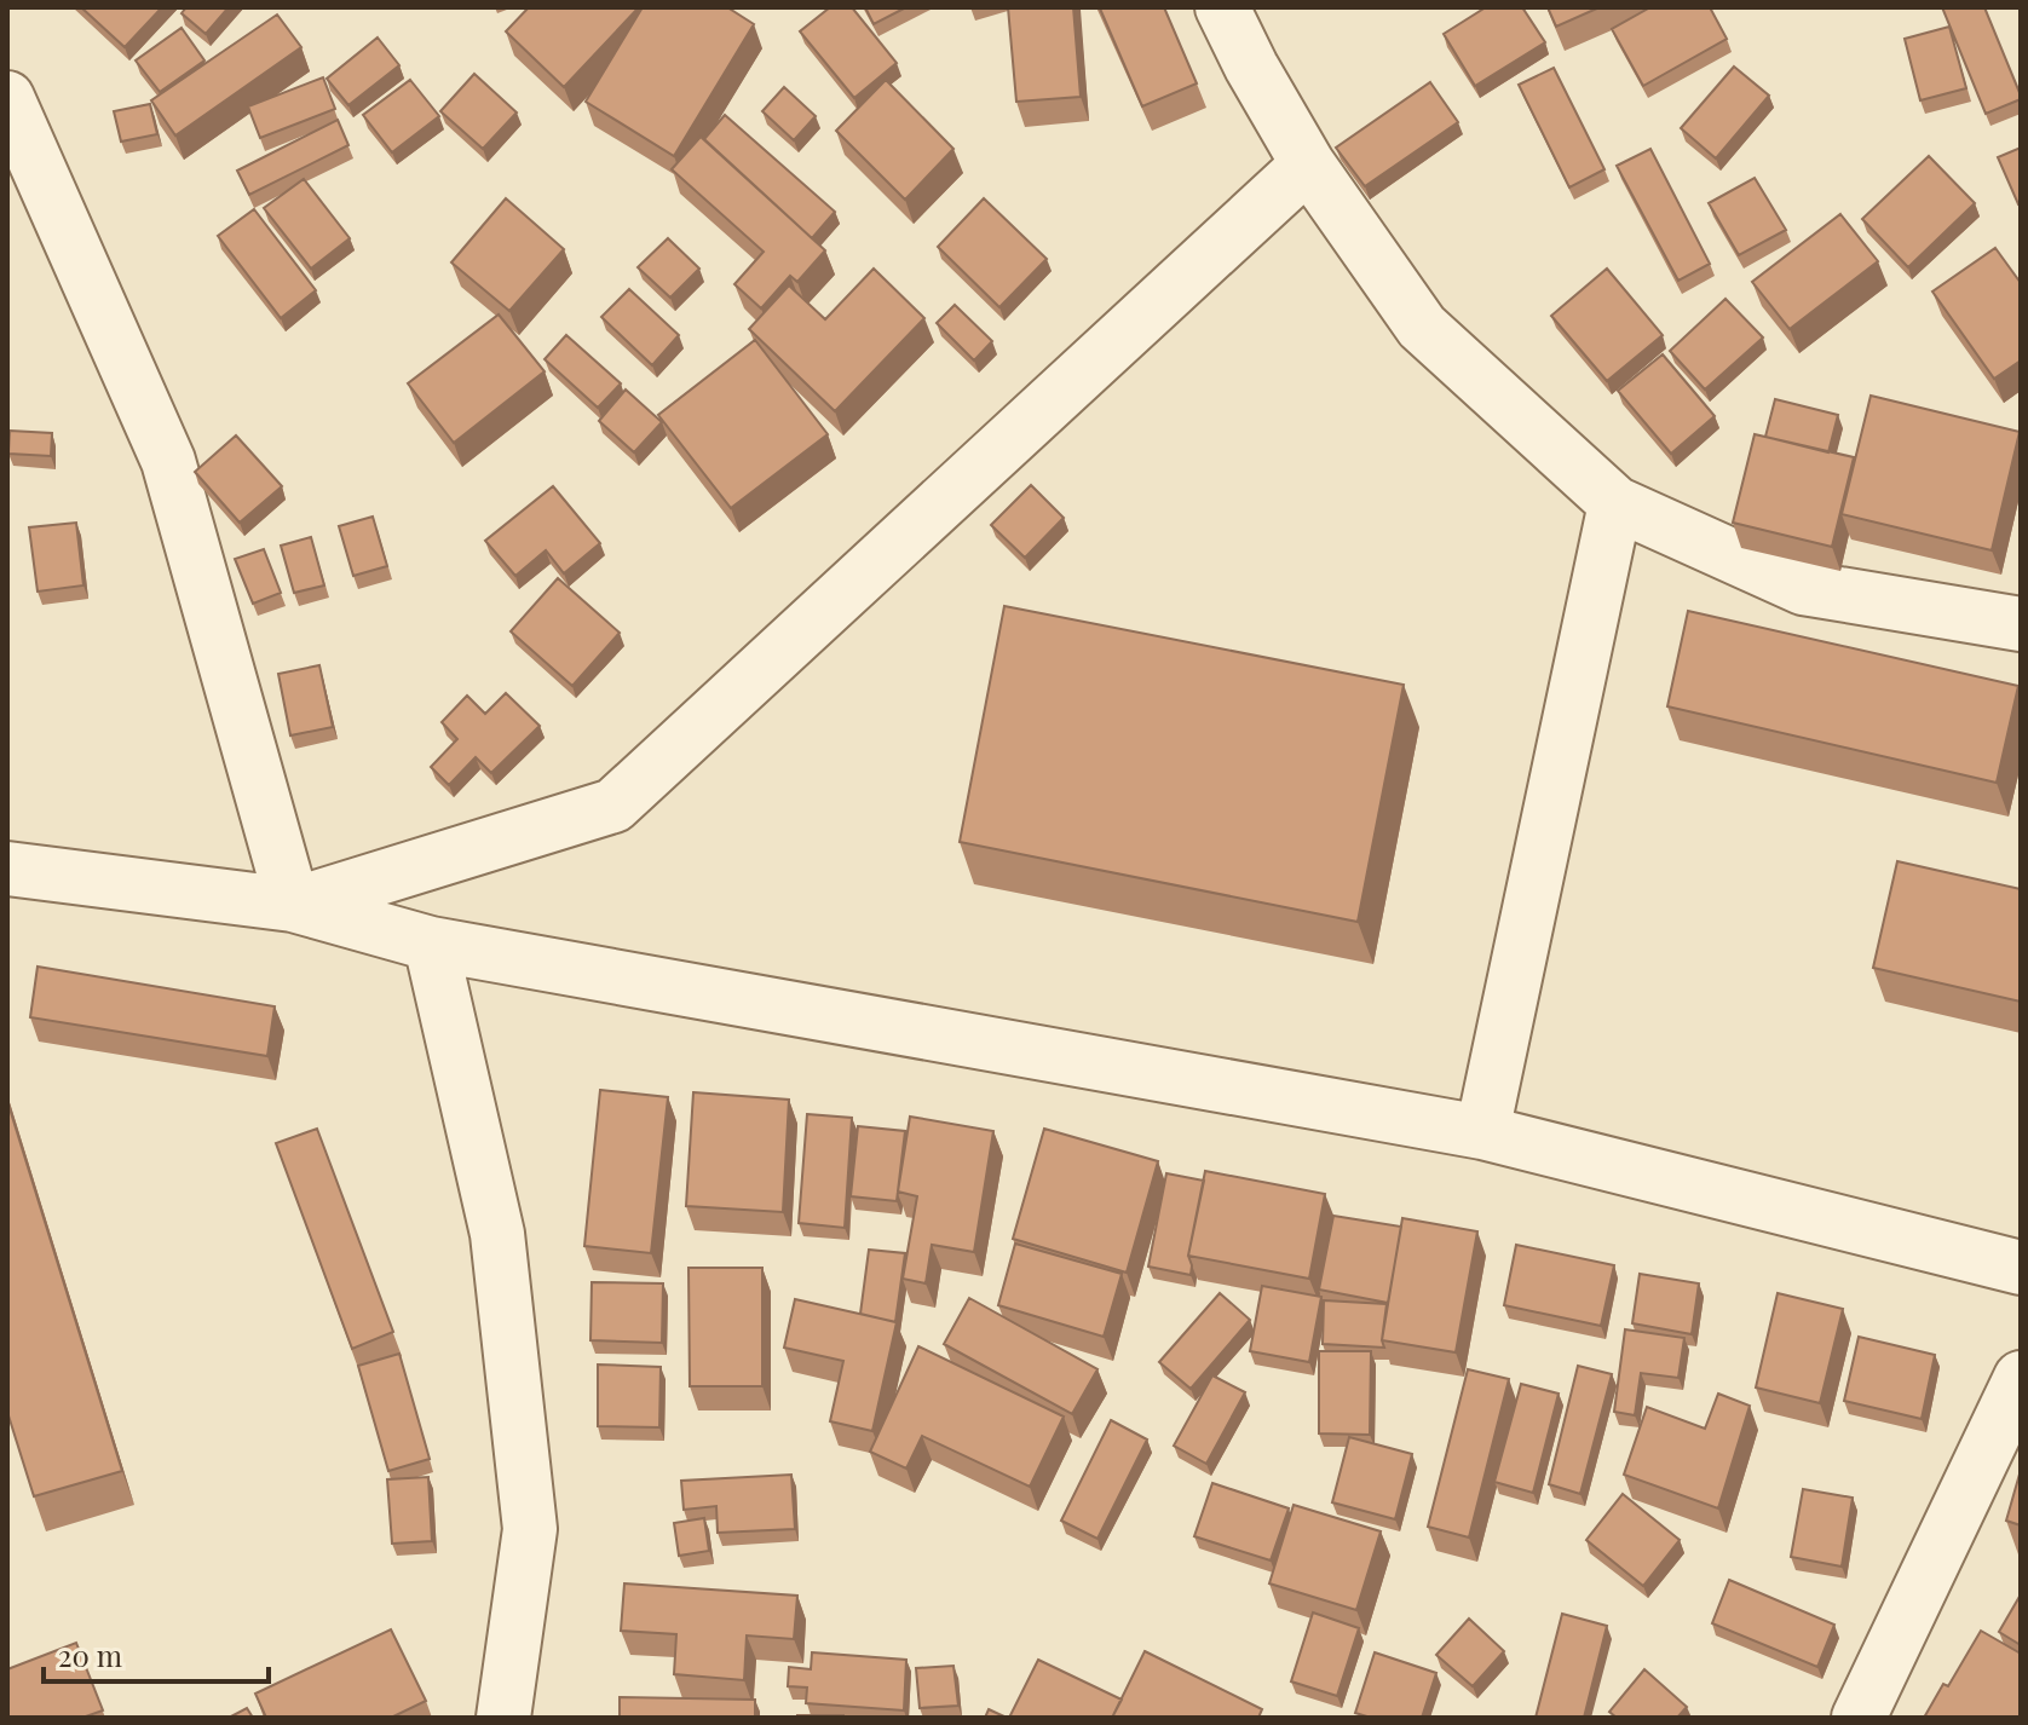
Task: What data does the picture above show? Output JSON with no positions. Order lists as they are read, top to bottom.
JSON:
{
  "scale_bar": "20 m"
}
